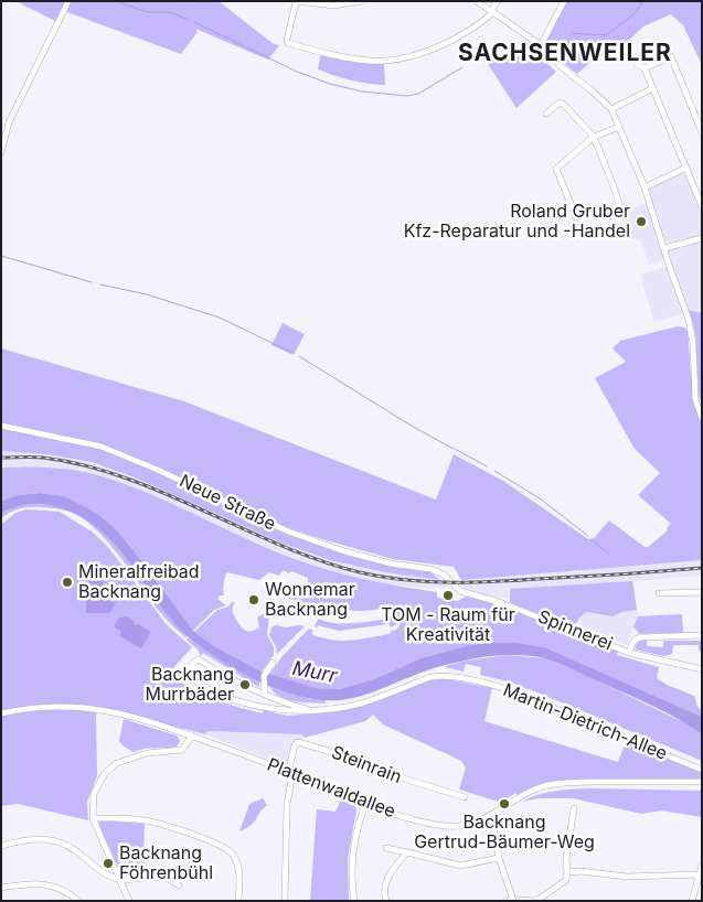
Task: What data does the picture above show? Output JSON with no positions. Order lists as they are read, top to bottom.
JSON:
{
  "streets": {
    "street": [
      "Neue Straße",
      "Spinnerei",
      "Martin-Dietrich-Allee",
      "Steinrain",
      "Plattenwaldallee"
    ]
  },
  "crossings": [
    ["Neue Straße", "Spinnerei"],
    ["Steinrain", "Plattenwaldallee"]
  ],
  "districts": ["SACHSENWEILER"],
  "water": ["Murr"],
  "places": [
    "Roland Gruber Kfz-Reparatur und -Handel",
    "Mineralfreibad Backnang",
    "TOM - Raum für Kreativität",
    "Wonnemar Backnang",
    "Backnang Murrbäder",
    "Backnang Gertrud-Bäumer-Weg",
    "Backnang Föhrenbühl"
  ]
}
